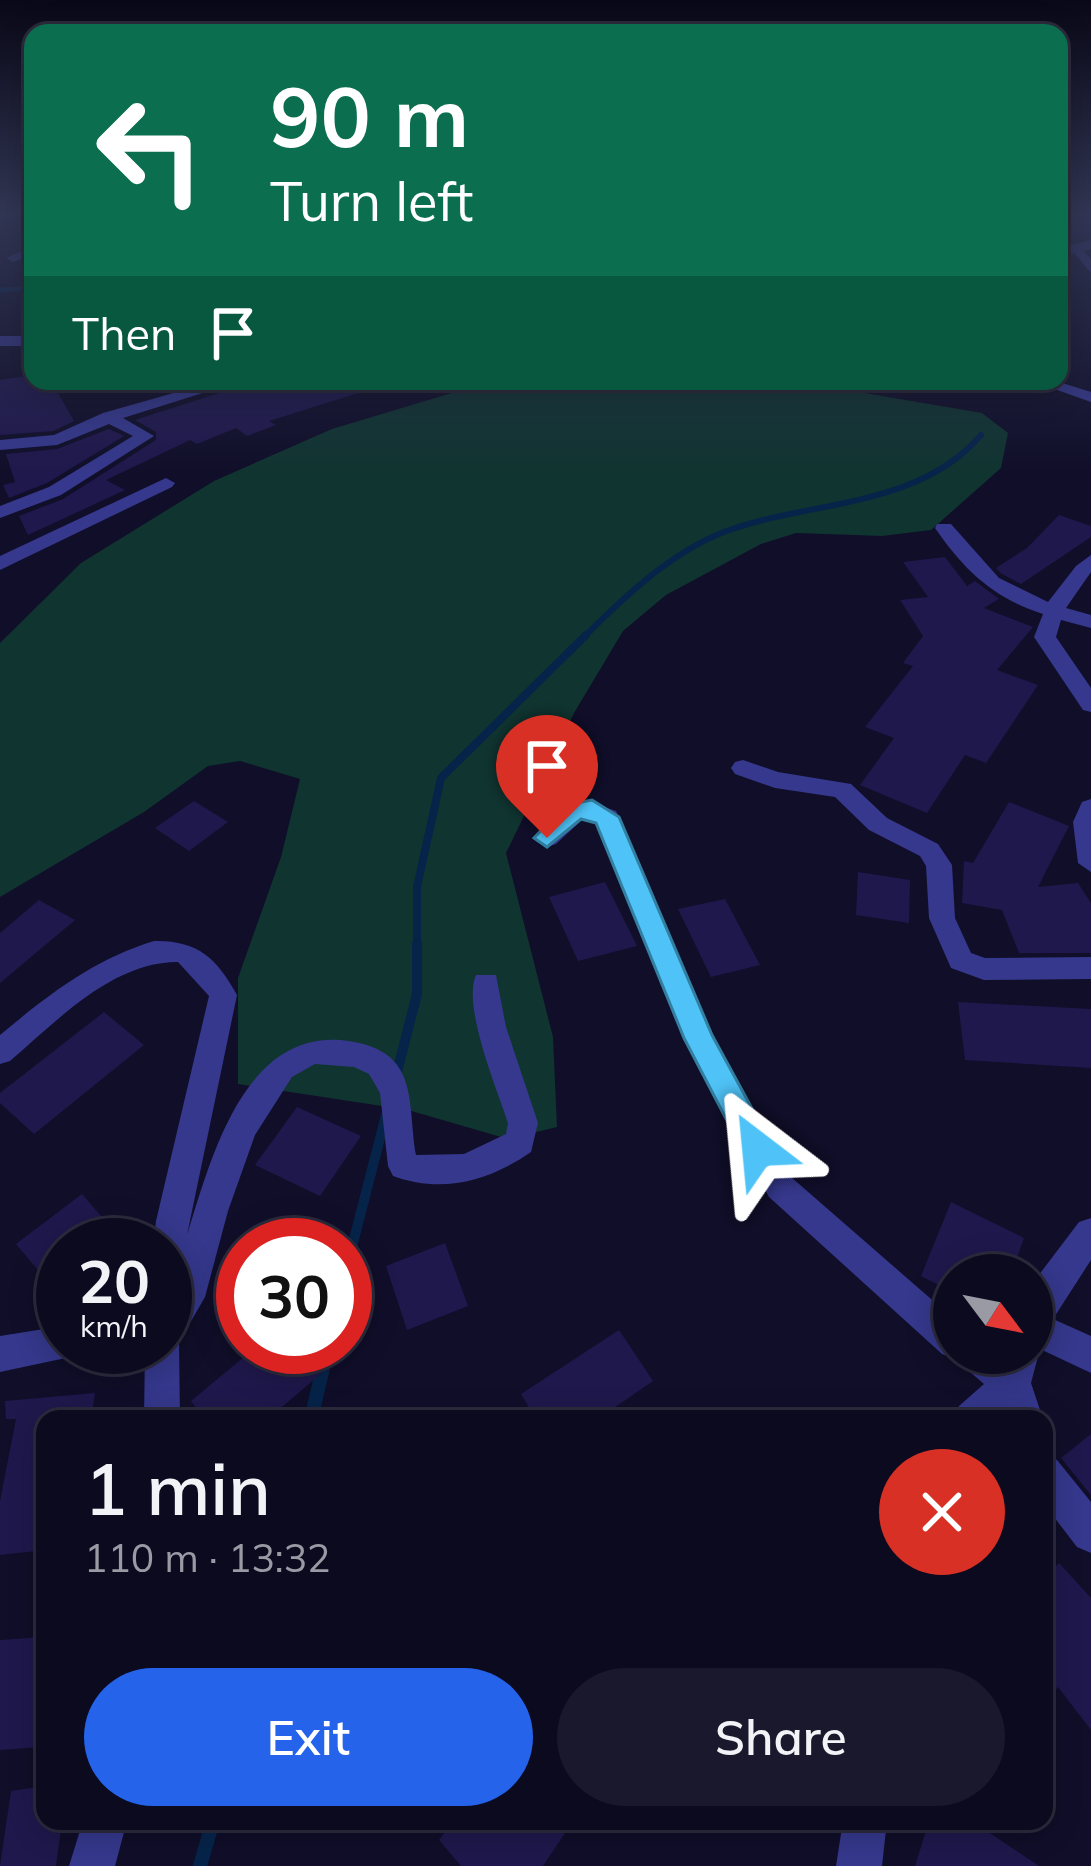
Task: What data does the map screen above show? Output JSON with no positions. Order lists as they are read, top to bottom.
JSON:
{
  "north": "bottom right",
  "page": {
    "turn": ["90 m", "Turn left"],
    "then": "Then",
    "speed": "20 km/h",
    "limit": "30",
    "heading": ["1 min", "110 m · 13:32"],
    "buttons": ["Exit", "Share"]
  }
}
